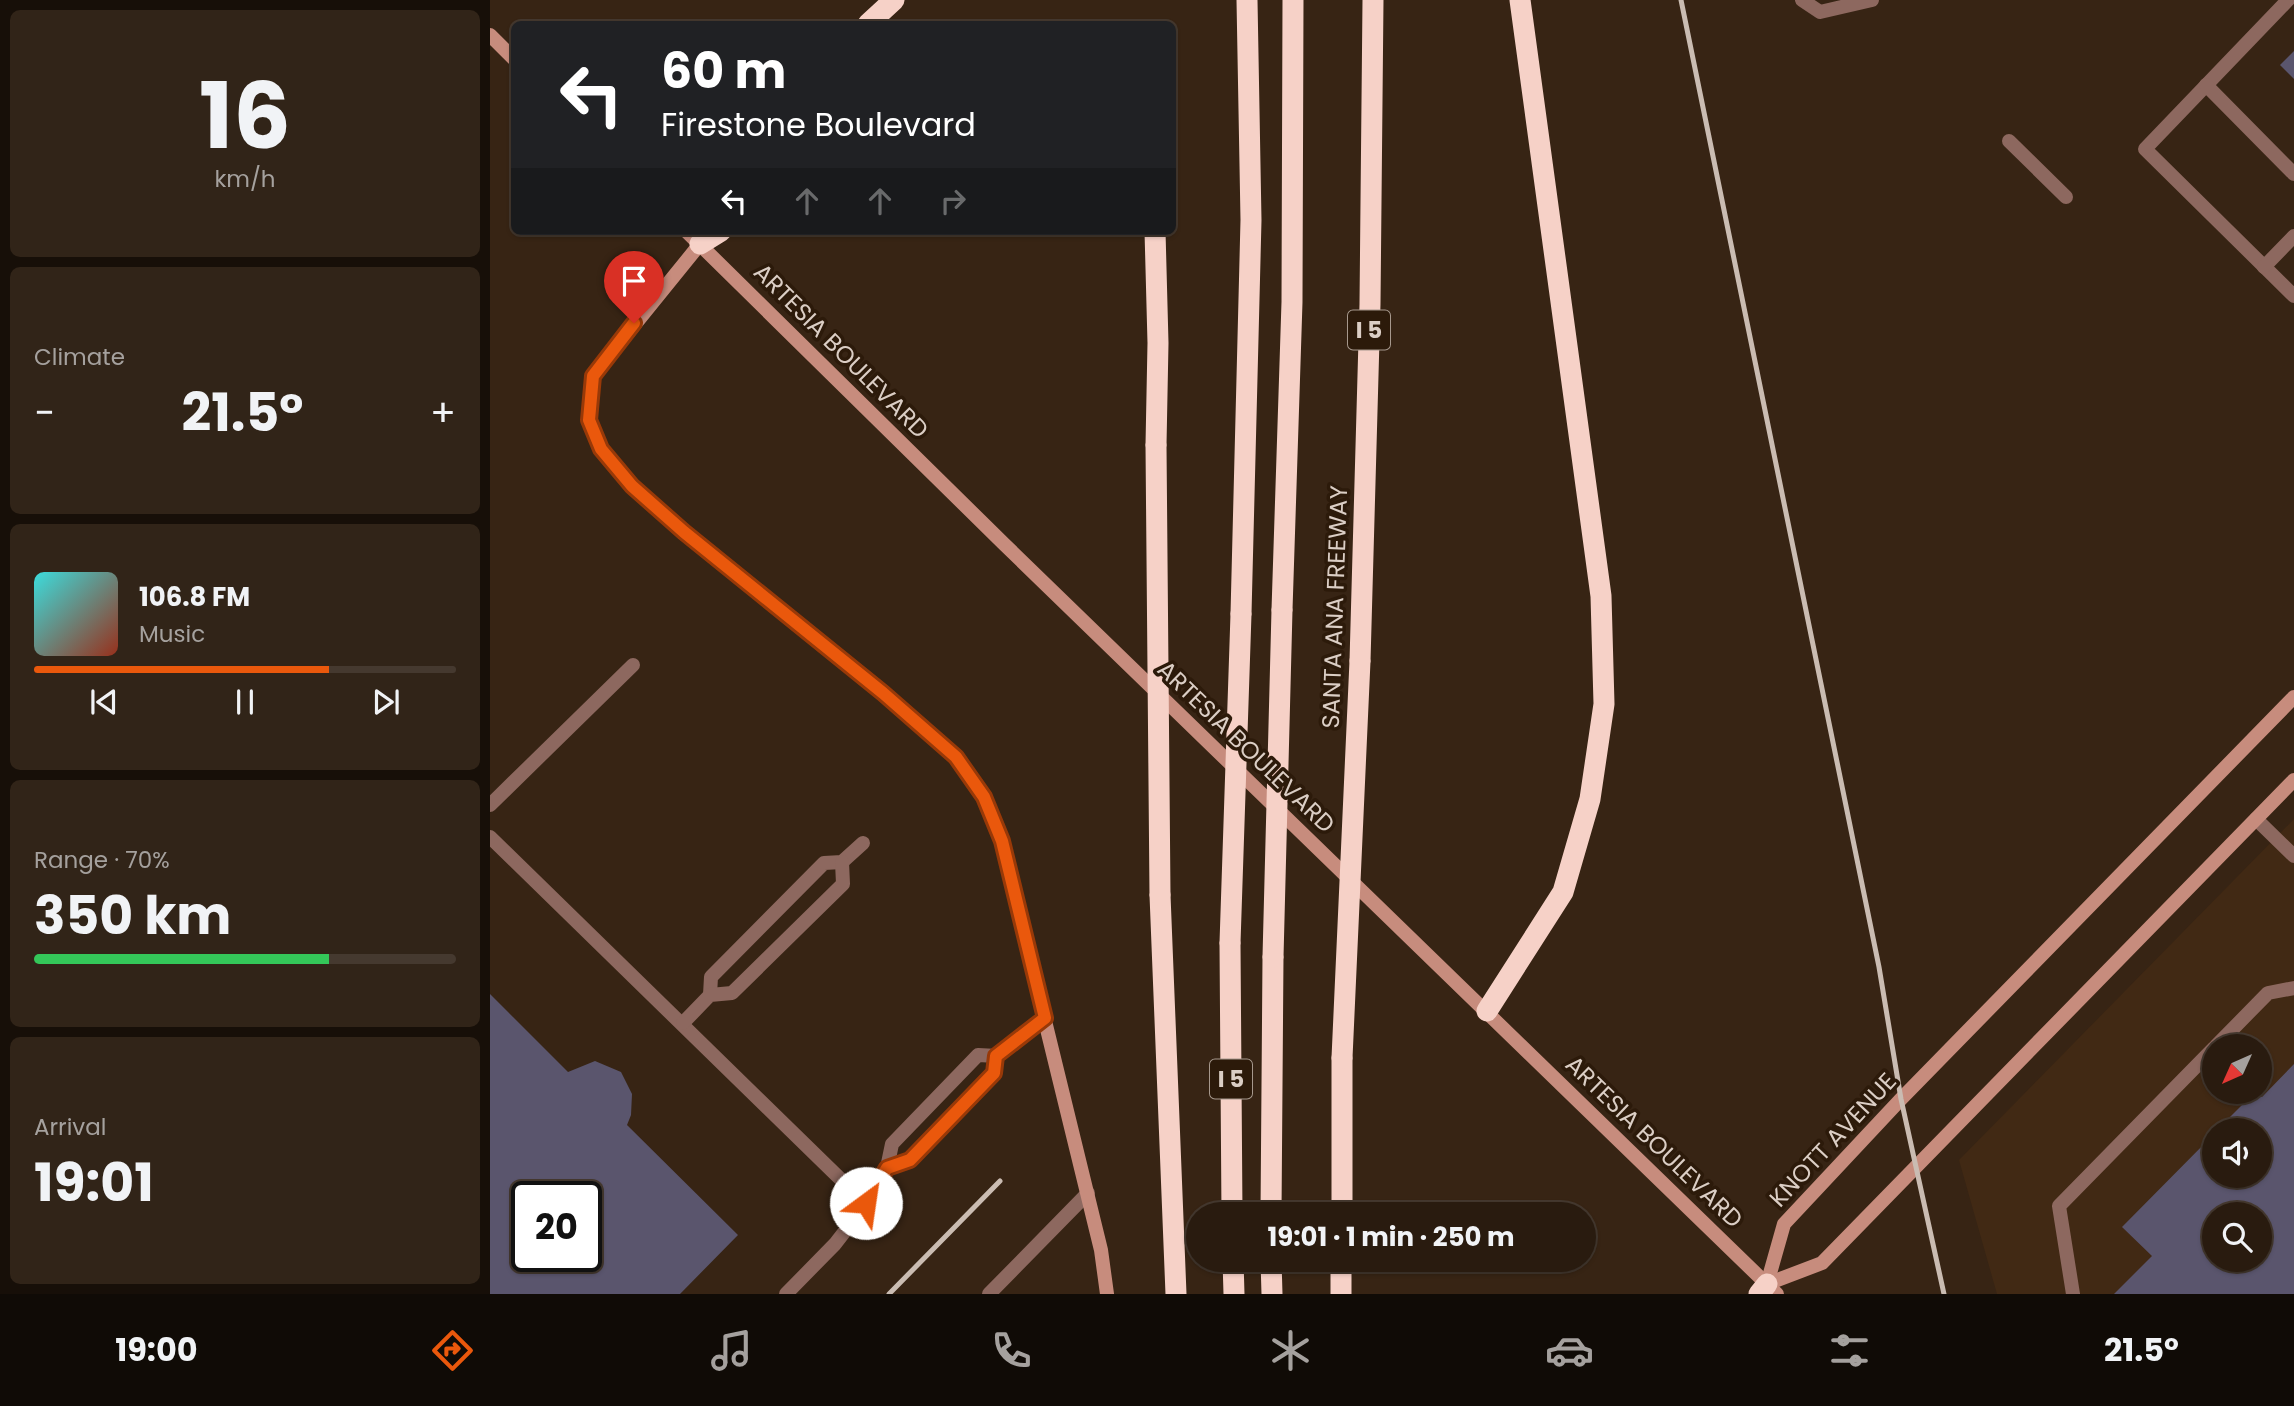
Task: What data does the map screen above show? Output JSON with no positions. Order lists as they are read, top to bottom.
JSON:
{
  "streets": {
    "highway": ["I 5", "SANTA ANA FREEWAY"],
    "main road": ["ARTESIA BOULEVARD", "KNOTT AVENUE"]
  },
  "crossings": [
    ["ARTESIA BOULEVARD", "KNOTT AVENUE"]
  ],
  "north": "bottom left",
  "page": {
    "tile": [
      ["16", "km/h"],
      "Climate",
      ["Range · 70%", "350 km"],
      ["Arrival", "19:01"]
    ],
    "turn": ["60 m", "Firestone Boulevard"],
    "heat": ["−", "21.5°", "+"],
    "song": ["106.8 FM", "Music"],
    "limit": "20",
    "trip": "19:01 · 1 min · 250 m",
    "tabs": ["19:00", "21.5°"]
  }
}
